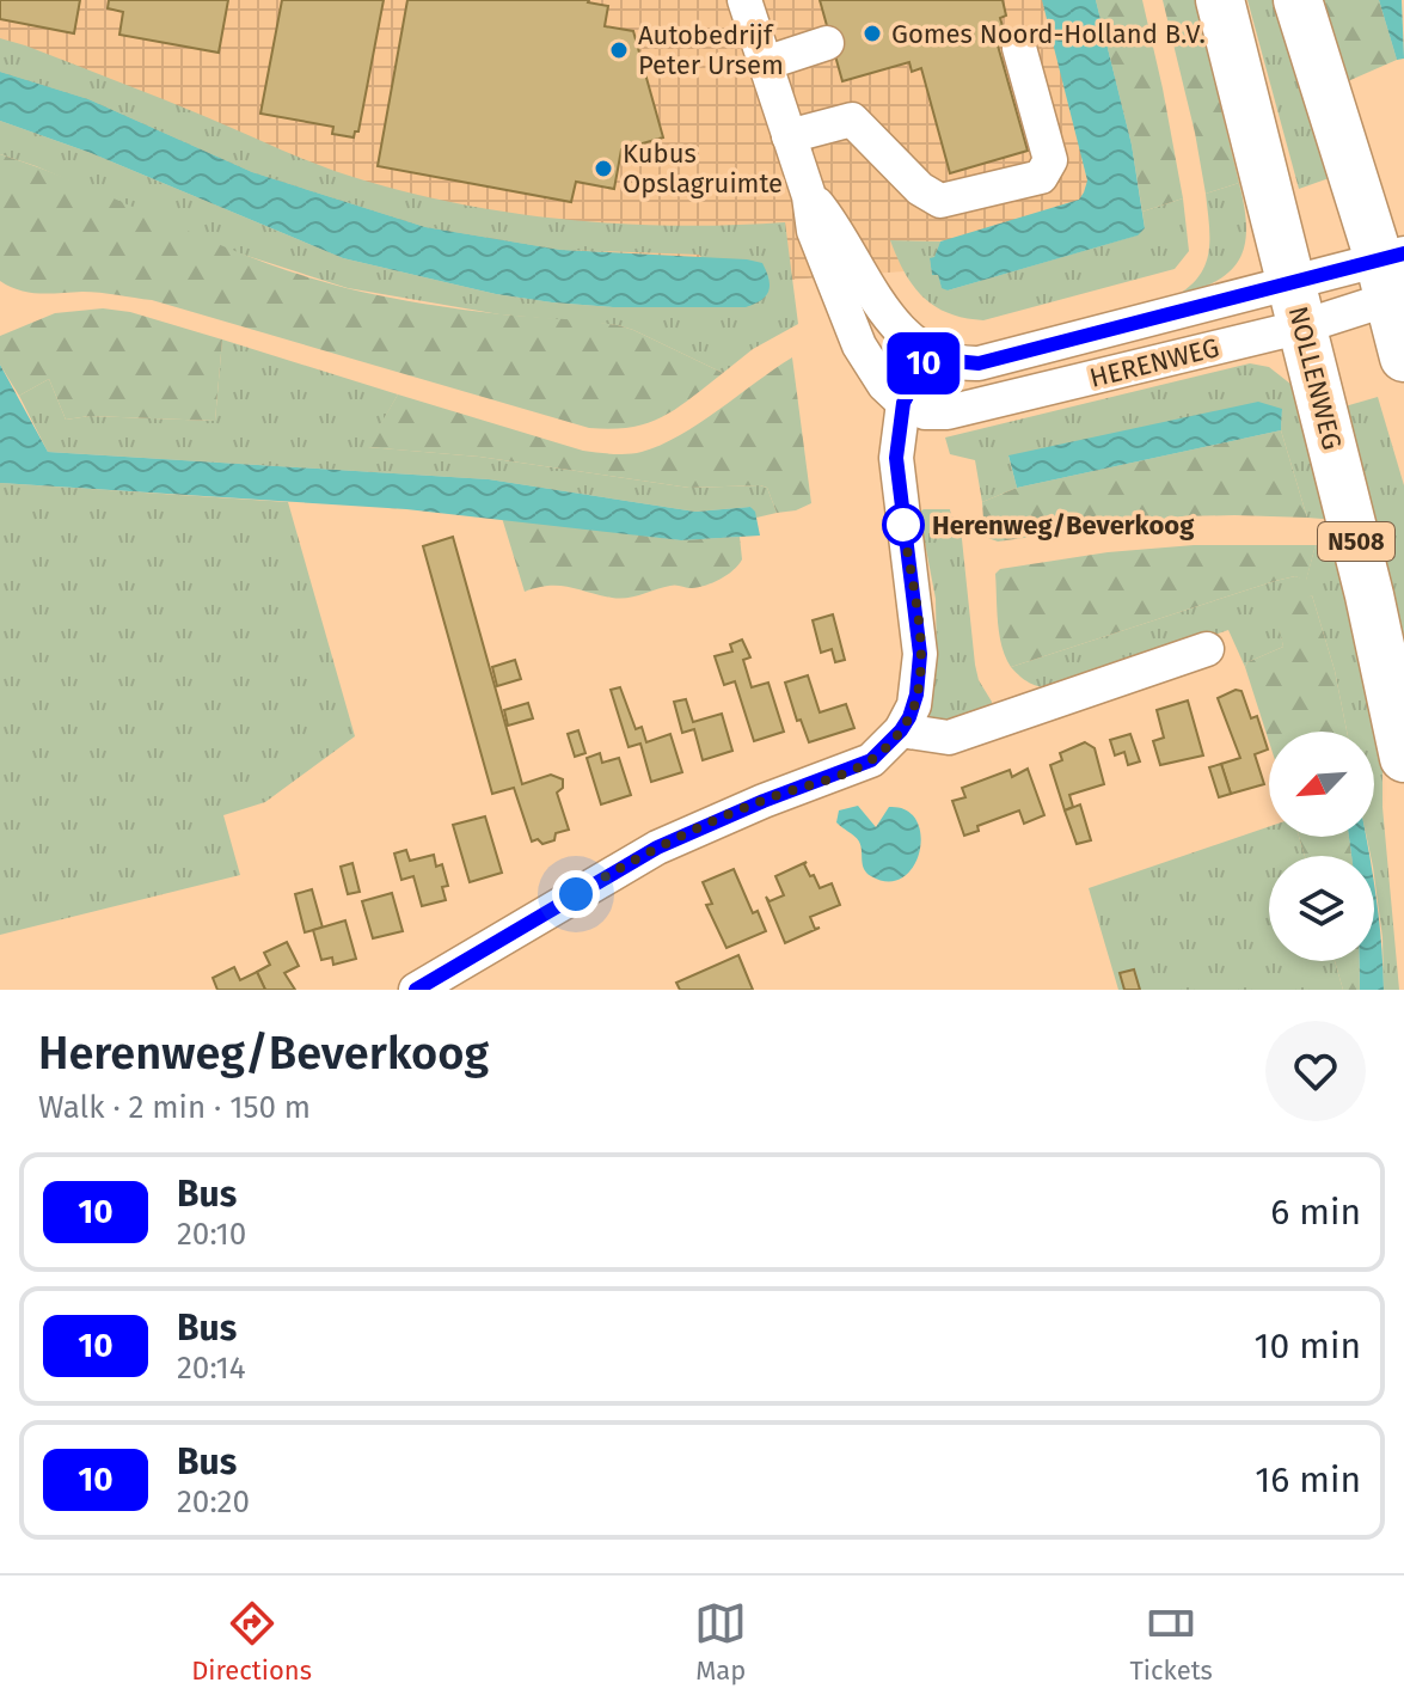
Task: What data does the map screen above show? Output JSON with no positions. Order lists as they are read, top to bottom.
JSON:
{
  "streets": {
    "highway": ["NOLLENWEG", "N508"],
    "street": ["HERENWEG"]
  },
  "crossings": [
    ["HERENWEG", "NOLLENWEG"]
  ],
  "places": [
    "Gomes Noord-Holland B.V.",
    "Autobedrijf Peter Ursem",
    "Kubus Opslagruimte",
    "Herenweg/Beverkoog"
  ],
  "lines": ["bus line 10"],
  "north": "bottom left",
  "page": {
    "on_map": "10",
    "heading": ["Herenweg/Beverkoog", "Walk · 2 min · 150 m"],
    "list": [
      {
        "mark": "10",
        "name": "Bus",
        "note": "20:10",
        "value": "6 min"
      },
      {
        "mark": "10",
        "name": "Bus",
        "note": "20:14",
        "value": "10 min"
      },
      {
        "mark": "10",
        "name": "Bus",
        "note": "20:20",
        "value": "16 min"
      }
    ],
    "tabs": ["Directions", "Map", "Tickets"]
  }
}
